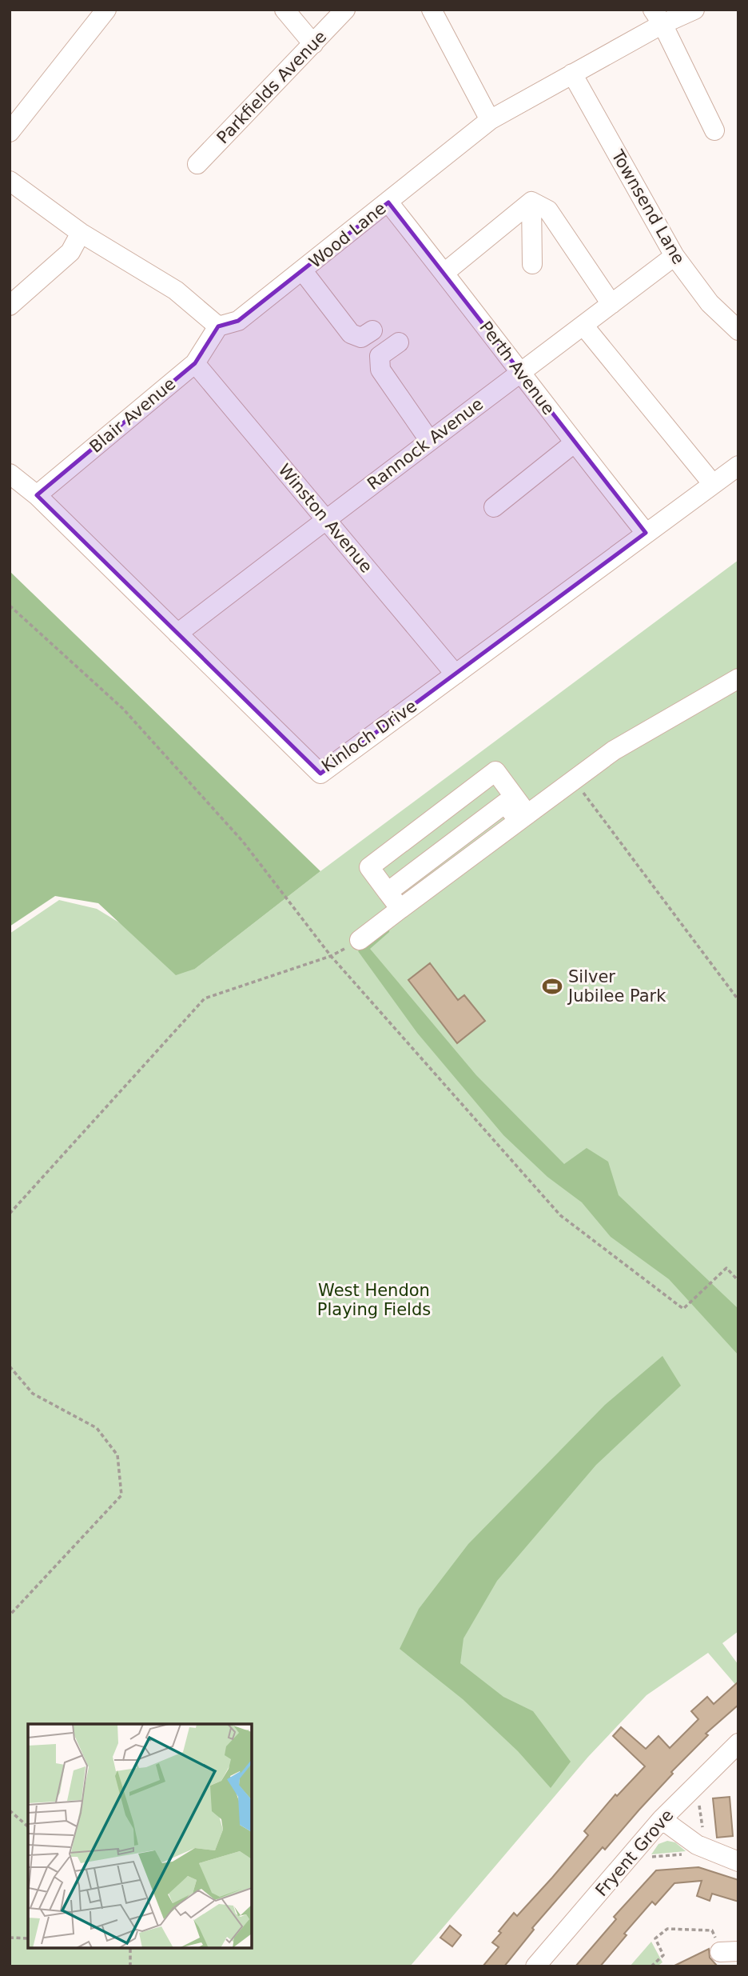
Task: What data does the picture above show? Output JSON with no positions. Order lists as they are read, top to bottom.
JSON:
{
  "streets": {
    "street": [
      "Parkfields Avenue",
      "Townsend Lane",
      "Wood Lane",
      "Perth Avenue",
      "Blair Avenue",
      "Rannock Avenue",
      "Winston Avenue",
      "Kinloch Drive",
      "Fryent Grove"
    ]
  },
  "crossings": [
    ["Townsend Lane", "Wood Lane"],
    ["Townsend Lane", "Rannock Avenue"],
    ["Wood Lane", "Perth Avenue"],
    ["Wood Lane", "Blair Avenue"],
    ["Perth Avenue", "Rannock Avenue"],
    ["Perth Avenue", "Kinloch Drive"],
    ["Blair Avenue", "Winston Avenue"],
    ["Blair Avenue", "Kinloch Drive"],
    ["Rannock Avenue", "Winston Avenue"],
    ["Rannock Avenue", "Kinloch Drive"],
    ["Winston Avenue", "Kinloch Drive"]
  ],
  "parks": ["West Hendon Playing Fields"],
  "places": {
    "sports": ["Silver Jubilee Park"]
  }
}
